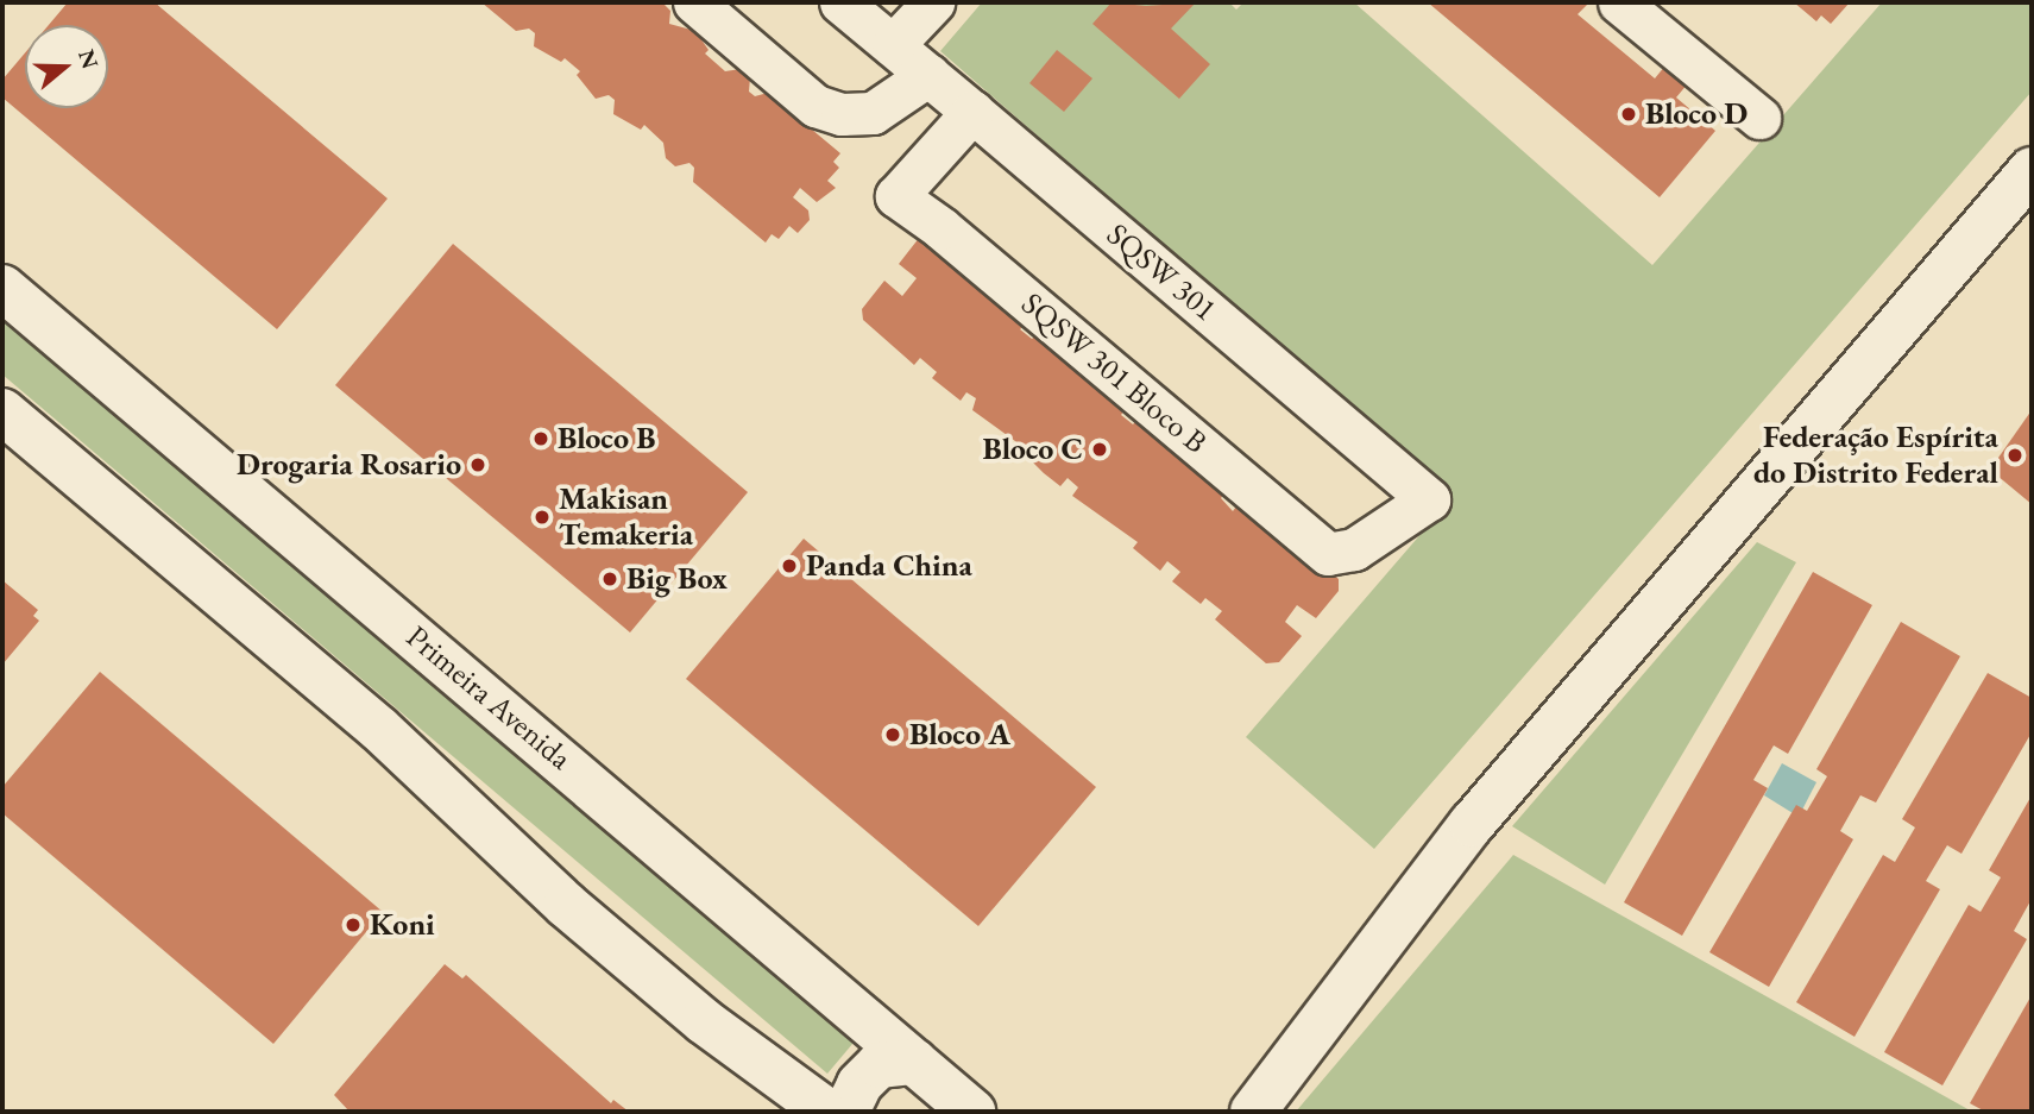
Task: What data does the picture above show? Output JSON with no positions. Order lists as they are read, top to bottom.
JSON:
{
  "streets": {
    "main road": ["Primeira Avenida"],
    "street": ["SQSW 301", "SQSW 301 Bloco B"]
  },
  "crossings": [
    ["SQSW 301", "SQSW 301 Bloco B"]
  ],
  "places": [
    "Bloco D",
    "Bloco B",
    "Bloco C",
    "Federação Espírita do Distrito Federal",
    "Drogaria Rosario",
    "Makisan Temakeria",
    "Panda China",
    "Big Box",
    "Bloco A",
    "Koni"
  ],
  "north": "right"
}
